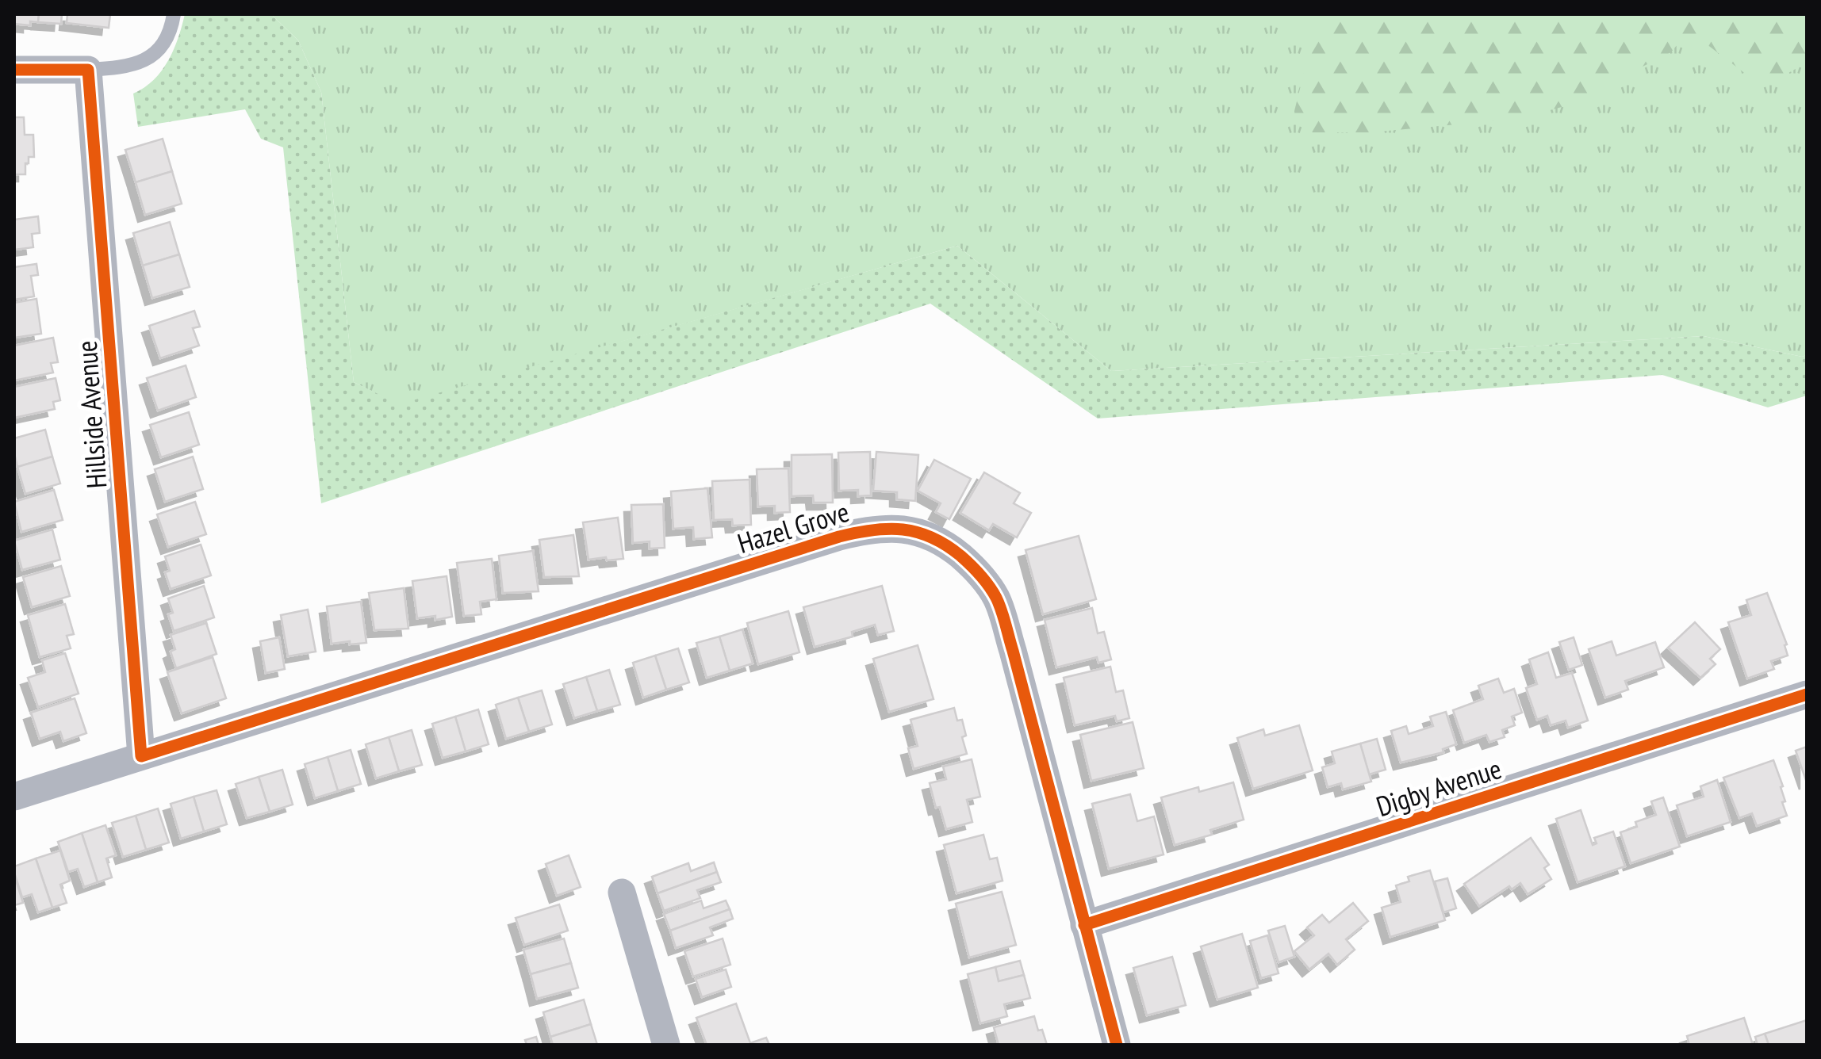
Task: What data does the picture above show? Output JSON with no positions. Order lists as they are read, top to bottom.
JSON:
{
  "streets": {
    "street": ["Hillside Avenue", "Hazel Grove", "Digby Avenue"]
  },
  "crossings": [
    ["Hillside Avenue", "Hazel Grove"],
    ["Hazel Grove", "Digby Avenue"]
  ]
}
